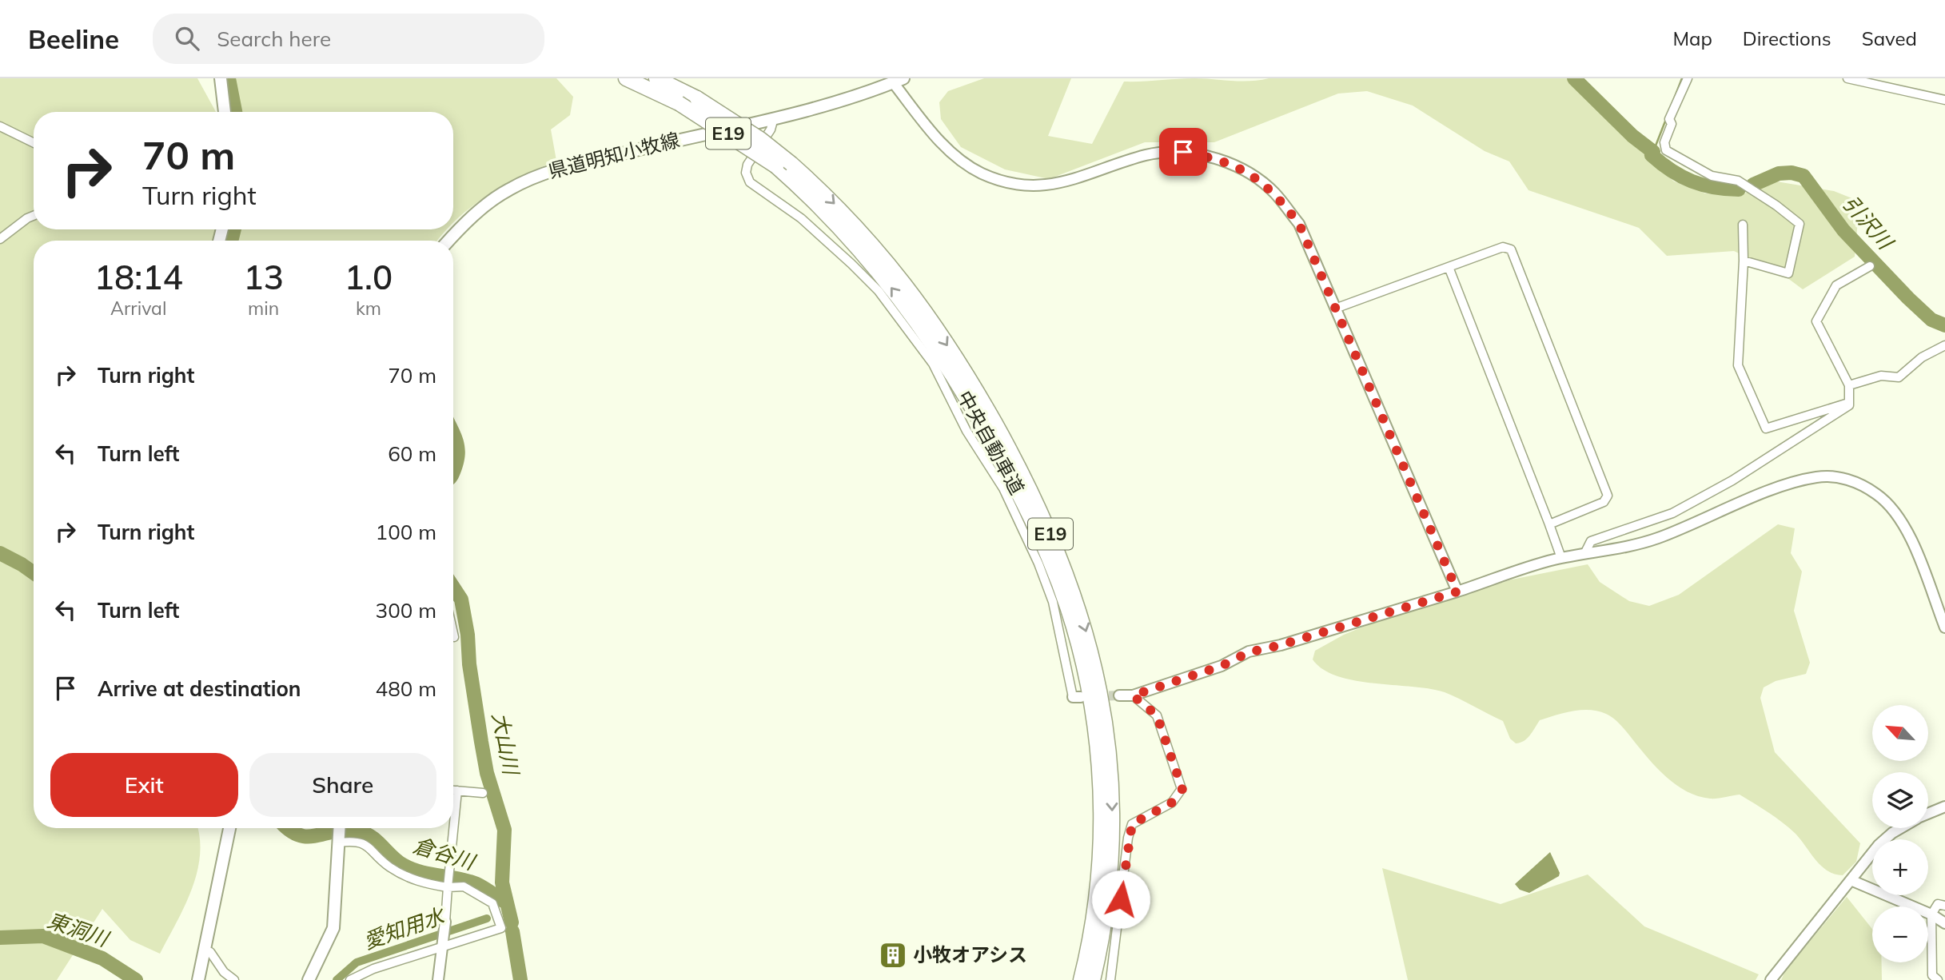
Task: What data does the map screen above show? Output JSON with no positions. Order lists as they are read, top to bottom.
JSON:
{
  "streets": {
    "highway": ["E19", "中央自動車道"],
    "main road": ["県道明知小牧線"]
  },
  "water": [
    "引沢川",
    "大山川",
    "倉谷川",
    "愛知用水",
    "東洞川"
  ],
  "places": {
    "building": ["小牧オアシス"]
  },
  "north": "top left",
  "page": {
    "header": "Beeline",
    "search": "Search here",
    "nav": ["Map", "Directions", "Saved"],
    "turn": ["70 m", "Turn right"],
    "eta": [
      "18:14",
      "Arrival",
      "13",
      "min",
      "1.0",
      "km"
    ],
    "list": [
      {
        "name": "Turn right",
        "value": "70 m"
      },
      {
        "name": "Turn left",
        "value": "60 m"
      },
      {
        "name": "Turn right",
        "value": "100 m"
      },
      {
        "name": "Turn left",
        "value": "300 m"
      },
      {
        "name": "Arrive at destination",
        "value": "480 m"
      }
    ],
    "map_buttons": ["+", "−"],
    "buttons": ["Exit", "Share"]
  }
}
